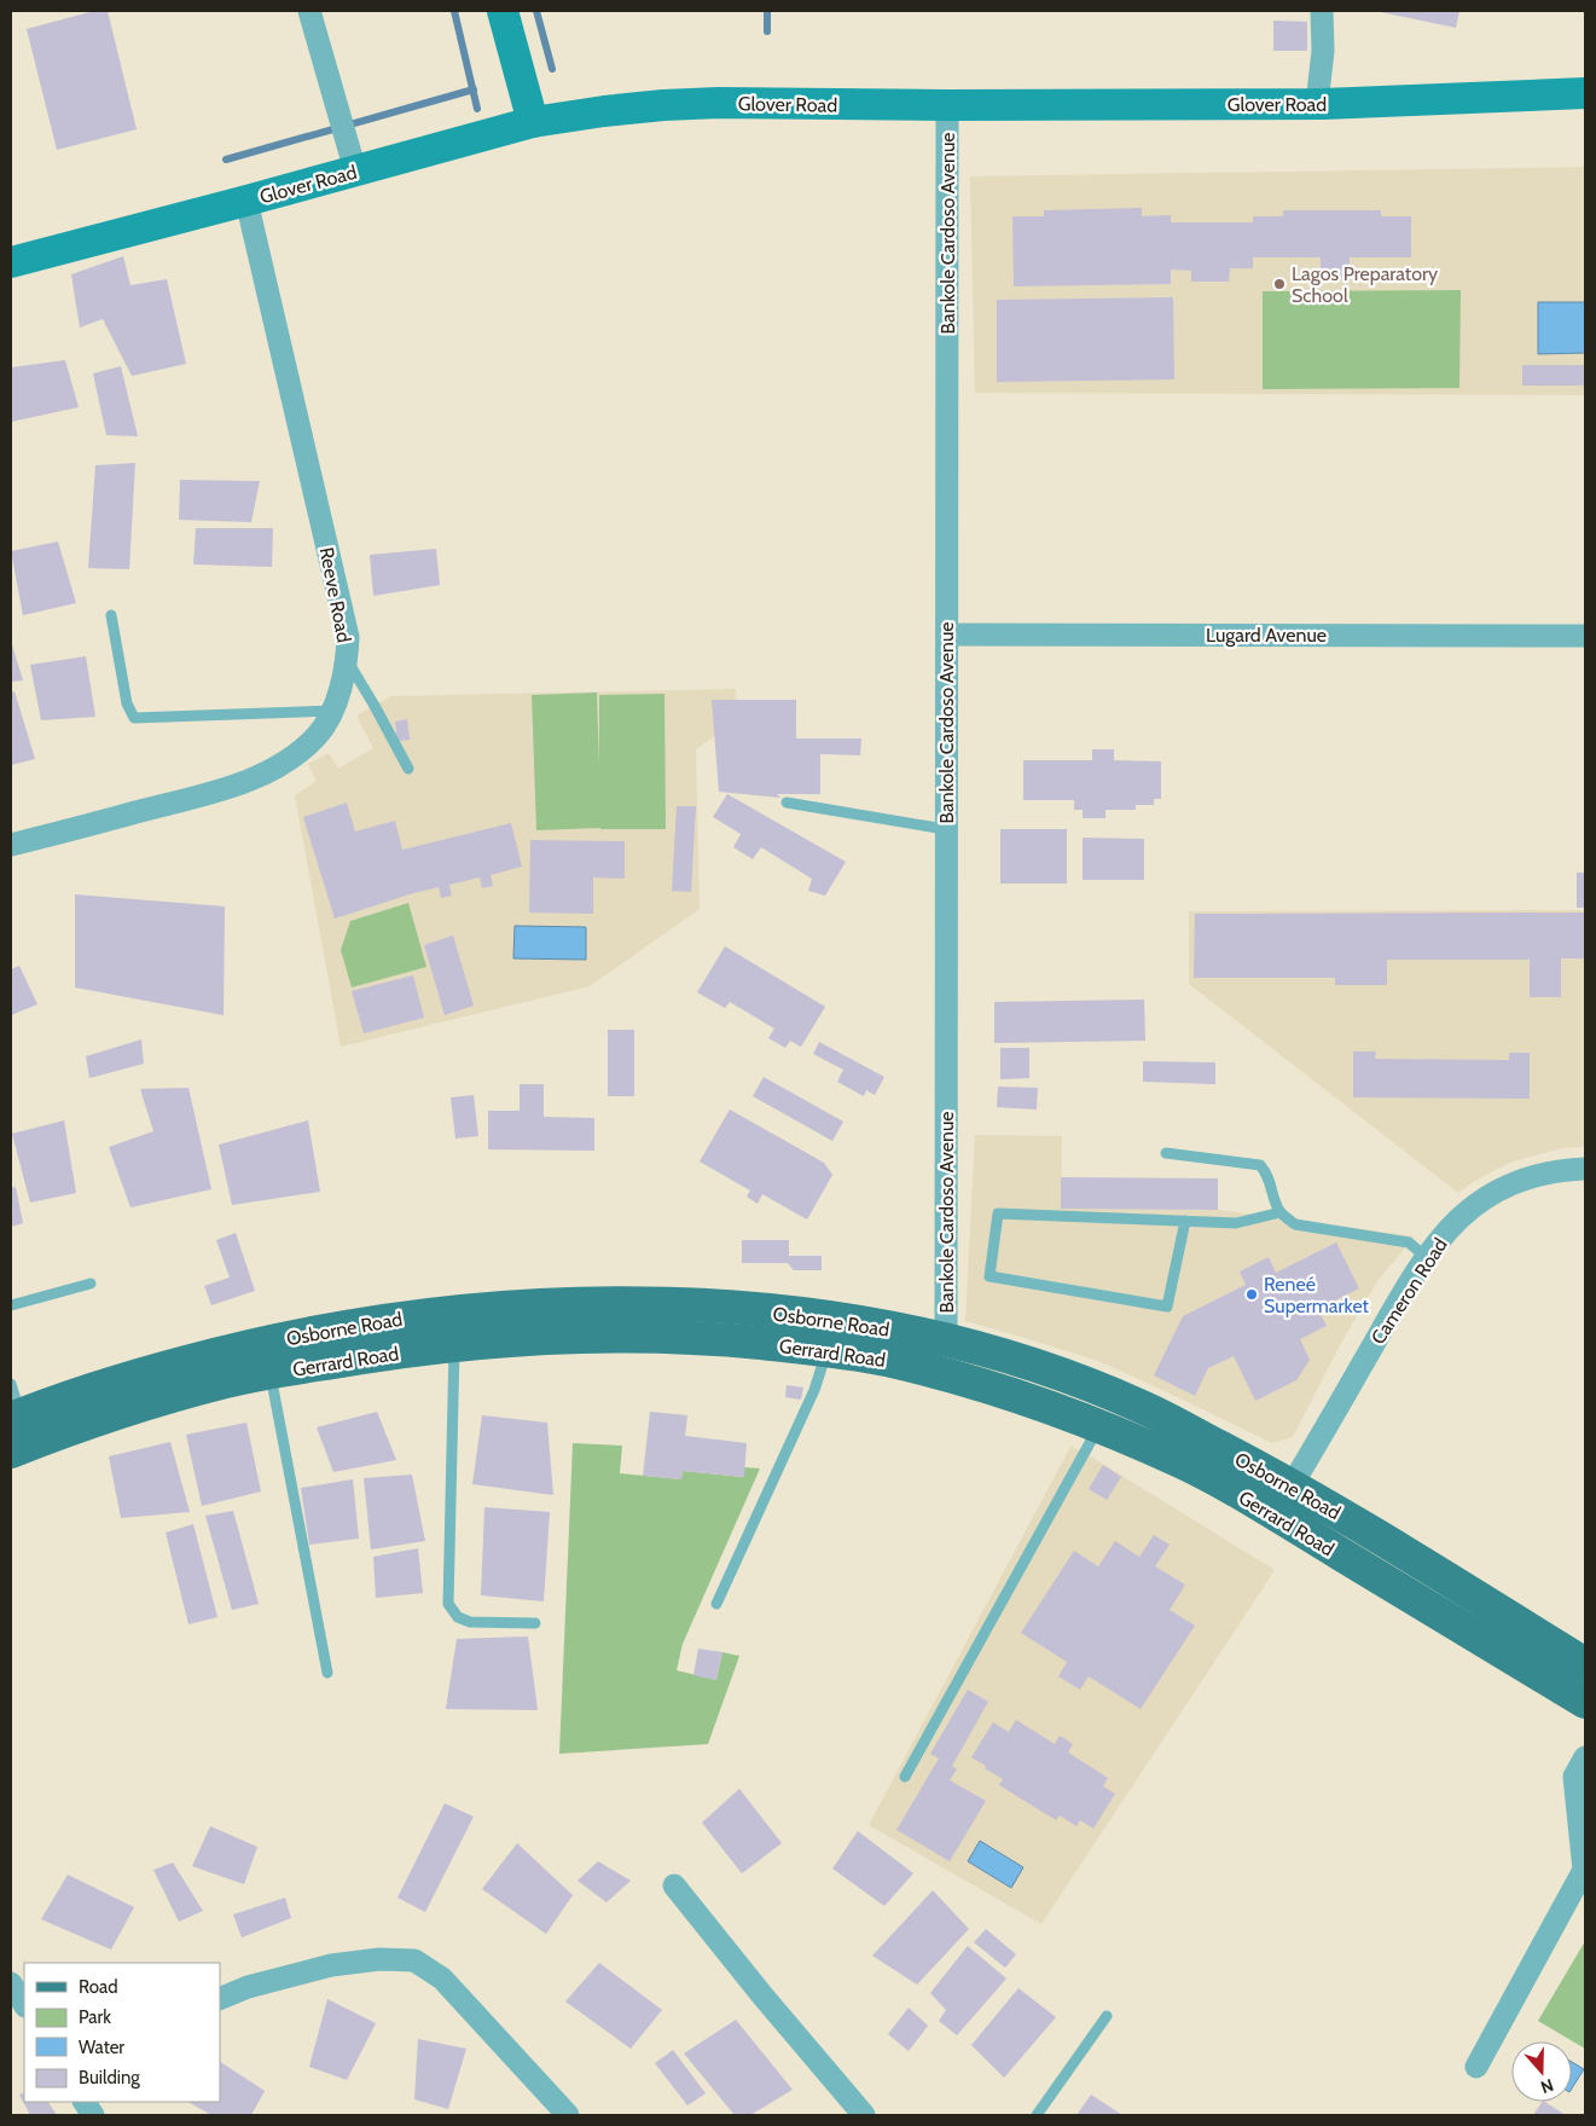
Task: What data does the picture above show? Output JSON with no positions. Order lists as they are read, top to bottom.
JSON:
{
  "streets": {
    "main road": ["Osborne Road", "Gerrard Road"],
    "street": [
      "Glover Road",
      "Bankole Cardoso Avenue",
      "Reeve Road",
      "Lugard Avenue",
      "Cameron Road"
    ]
  },
  "crossings": [
    ["Glover Road", "Bankole Cardoso Avenue"],
    ["Glover Road", "Reeve Road"],
    ["Bankole Cardoso Avenue", "Lugard Avenue"],
    ["Bankole Cardoso Avenue", "Osborne Road"],
    ["Cameron Road", "Osborne Road"]
  ],
  "places": ["Lagos Preparatory School", "Reneé Supermarket"],
  "legend": [
    "Road",
    "Park",
    "Water",
    "Building"
  ],
  "north": "bottom"
}
